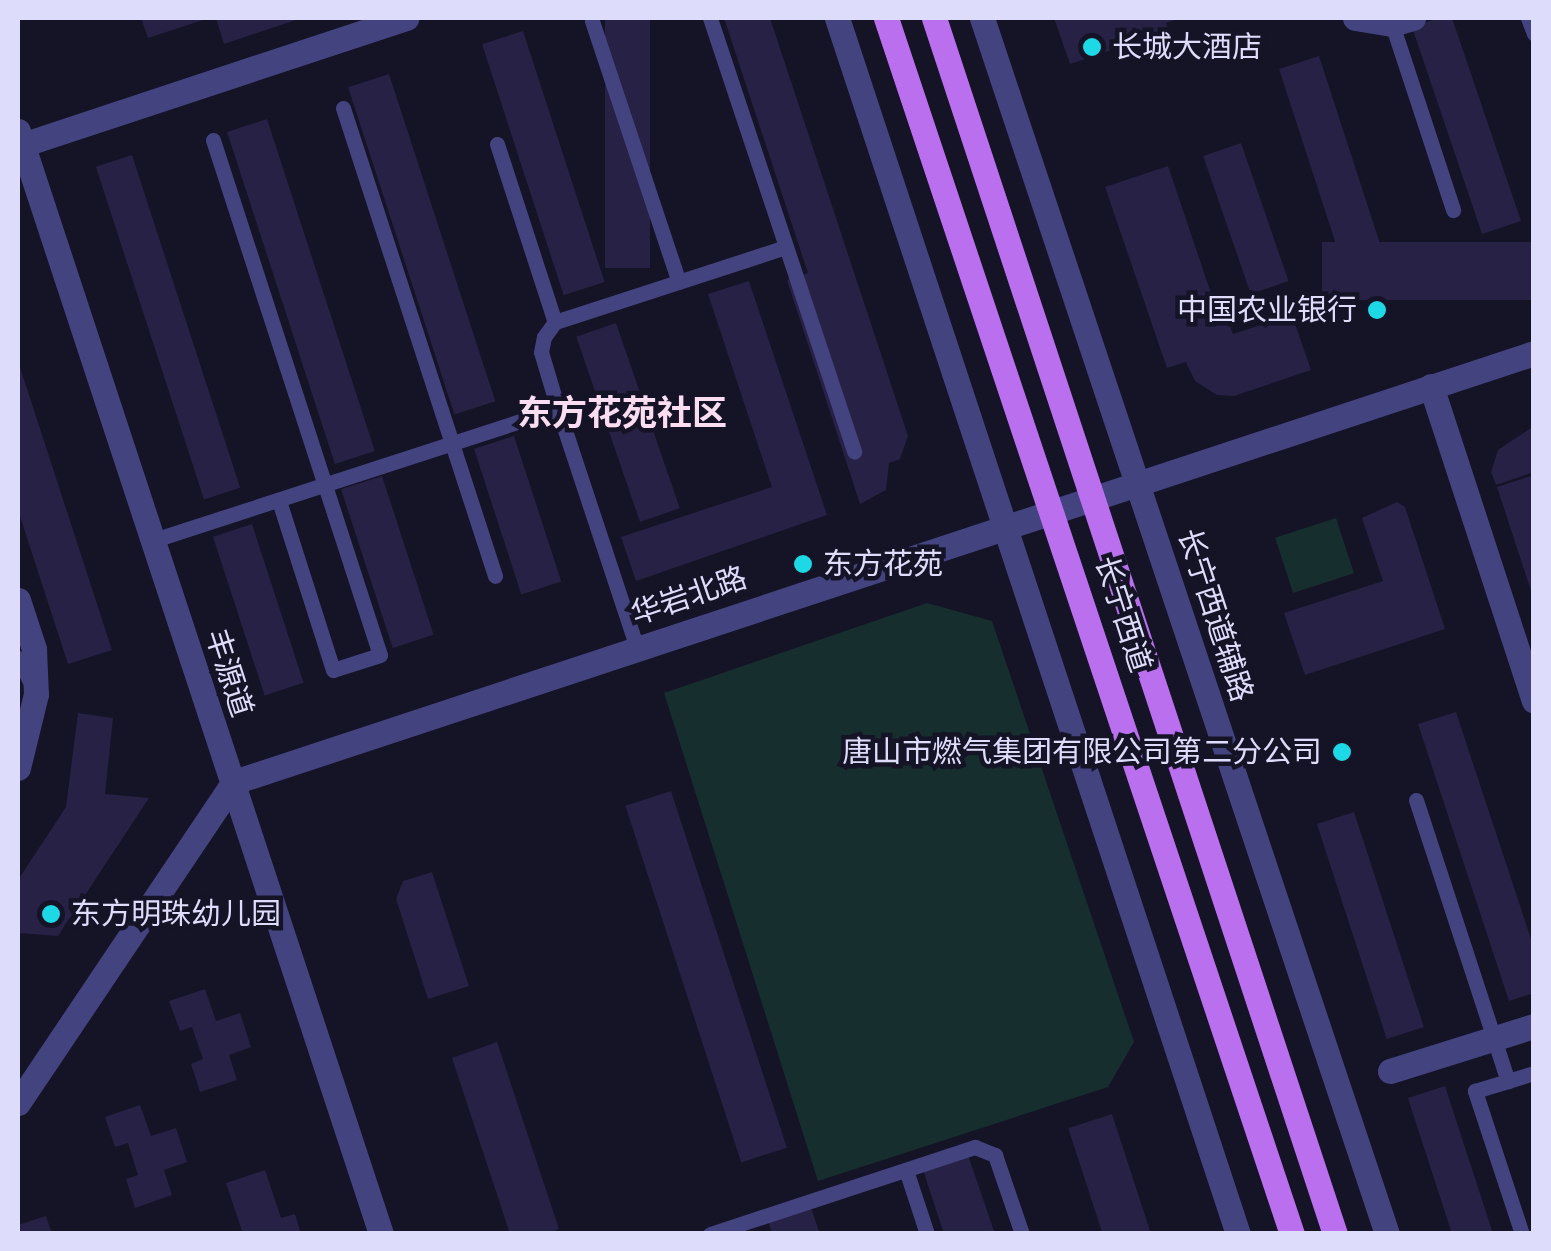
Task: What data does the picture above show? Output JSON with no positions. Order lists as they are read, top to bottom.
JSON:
{
  "streets": {
    "main road": ["长宁西道"],
    "street": ["华岩北路", "长宁西道辅路", "丰源道"]
  },
  "crossings": [
    ["华岩北路", "长宁西道"],
    ["华岩北路", "长宁西道辅路"],
    ["华岩北路", "丰源道"]
  ],
  "districts": ["东方花苑社区"],
  "places": [
    "长城大酒店",
    "中国农业银行",
    "东方花苑",
    "唐山市燃气集团有限公司第二分公司",
    "东方明珠幼儿园"
  ]
}
